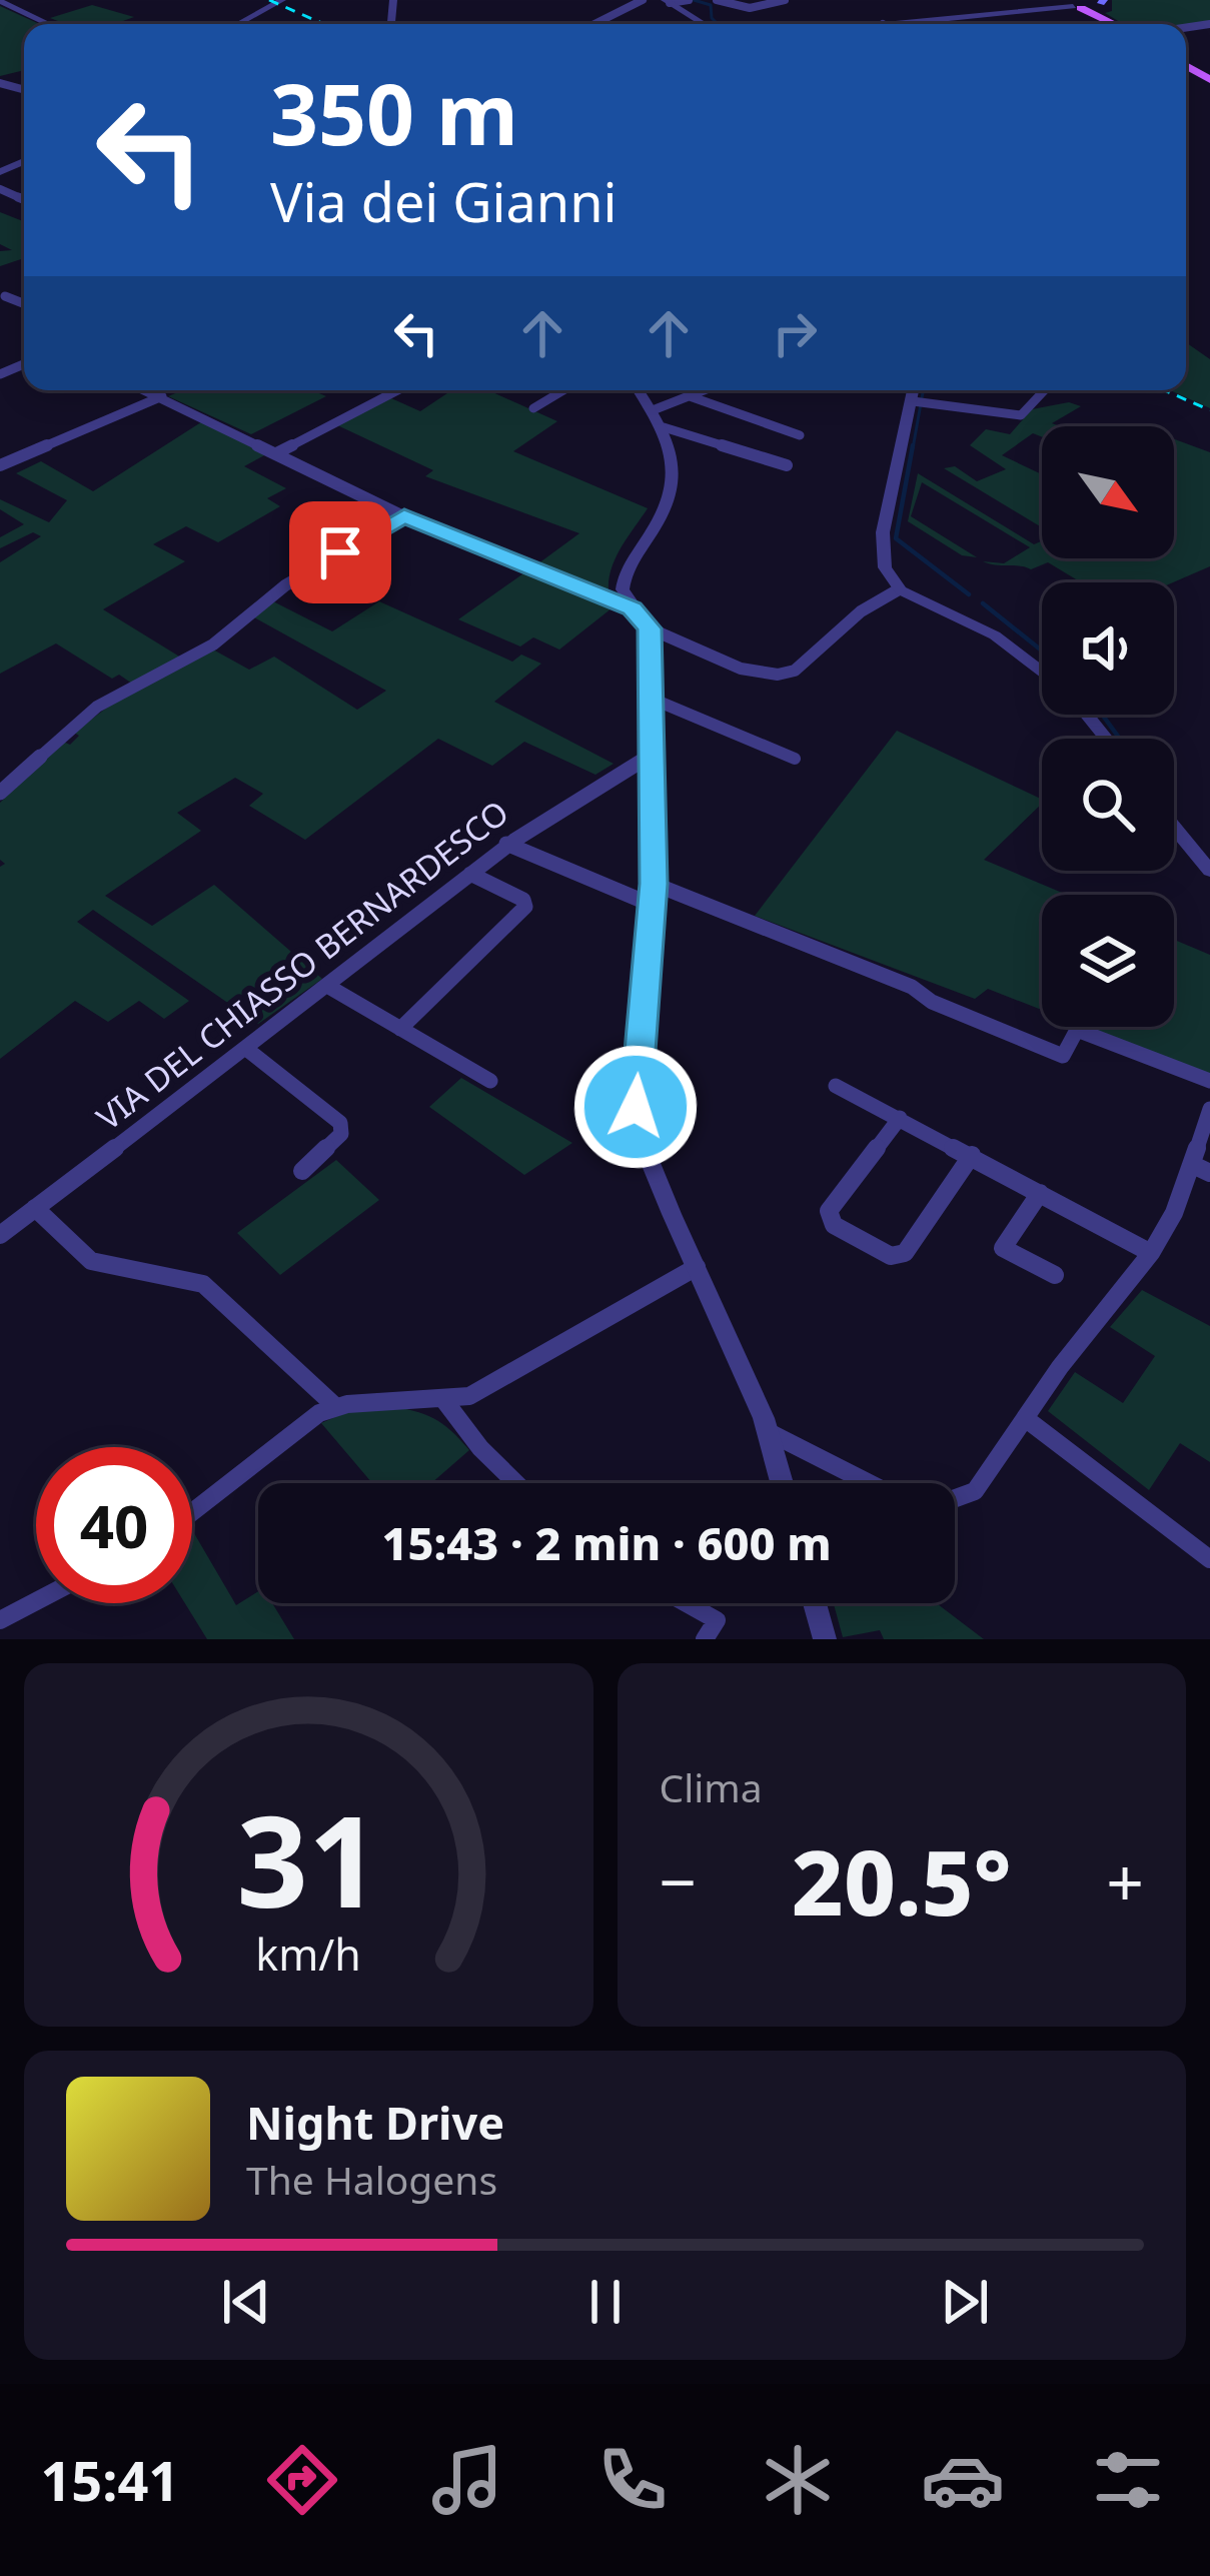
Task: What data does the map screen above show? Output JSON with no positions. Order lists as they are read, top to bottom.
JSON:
{
  "streets": {
    "street": ["VIA DEL CHIASSO BERNARDESCO"]
  },
  "north": "bottom right",
  "page": {
    "turn": ["350 m", "Via dei Gianni"],
    "limit": "40",
    "trip": "15:43 · 2 min · 600 m",
    "tile": "Clima",
    "heat": ["−", "20.5°", "+"],
    "song": ["Night Drive", "The Halogens"],
    "tabs": "15:41",
    "gauge": ["31", "km/h"]
  }
}
